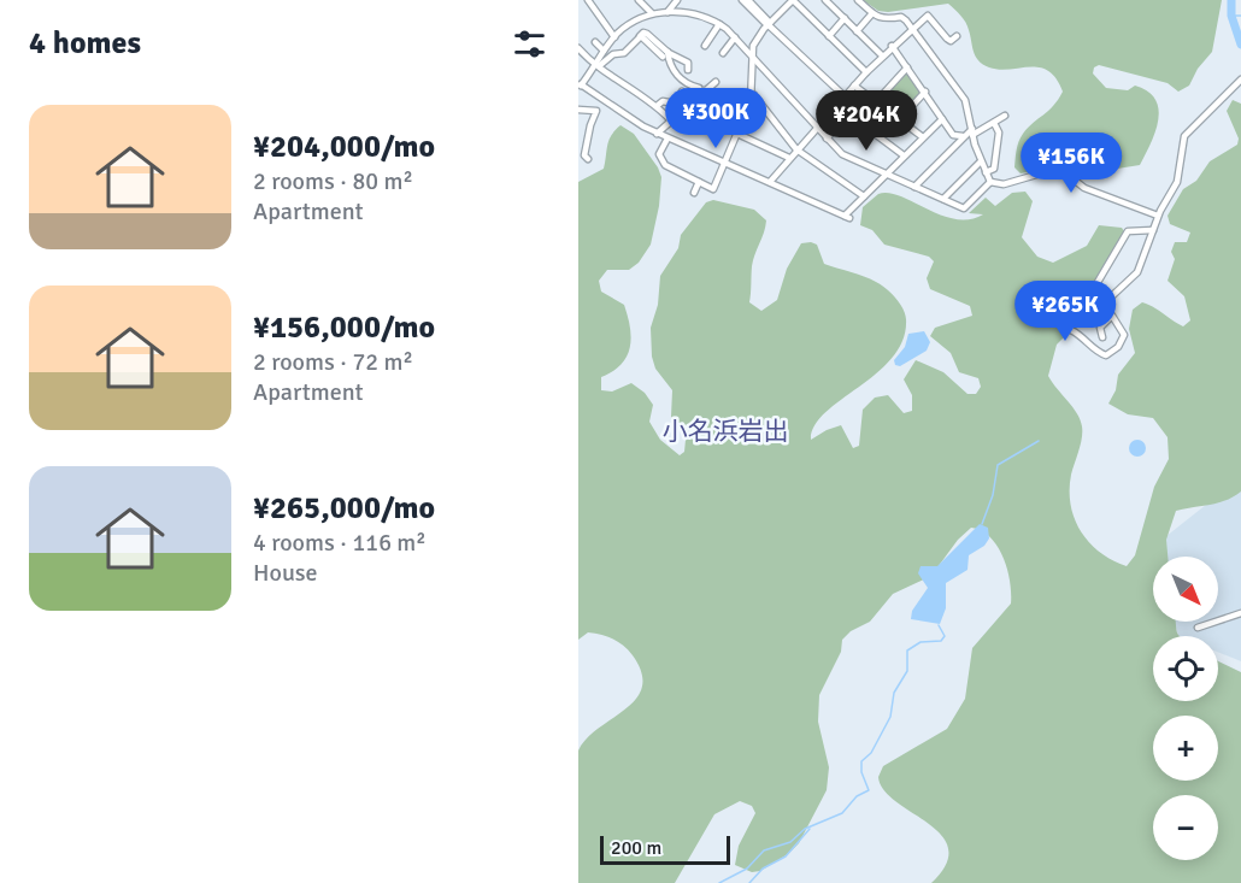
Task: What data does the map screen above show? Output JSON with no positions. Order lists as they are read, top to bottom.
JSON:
{
  "districts": ["小名浜岩出"],
  "scale_bar": "200 m",
  "north": "bottom right",
  "page": {
    "heading": "4 homes",
    "list": [
      {
        "name": "¥204,000/mo",
        "note": "2 rooms · 80 m² · Apartment"
      },
      {
        "name": "¥156,000/mo",
        "note": "2 rooms · 72 m² · Apartment"
      },
      {
        "name": "¥265,000/mo",
        "note": "4 rooms · 116 m² · House"
      }
    ],
    "price": [
      "¥300K",
      "¥204K",
      "¥156K",
      "¥265K"
    ],
    "map_buttons": ["+", "−"],
    "scale": "200 m"
  }
}
